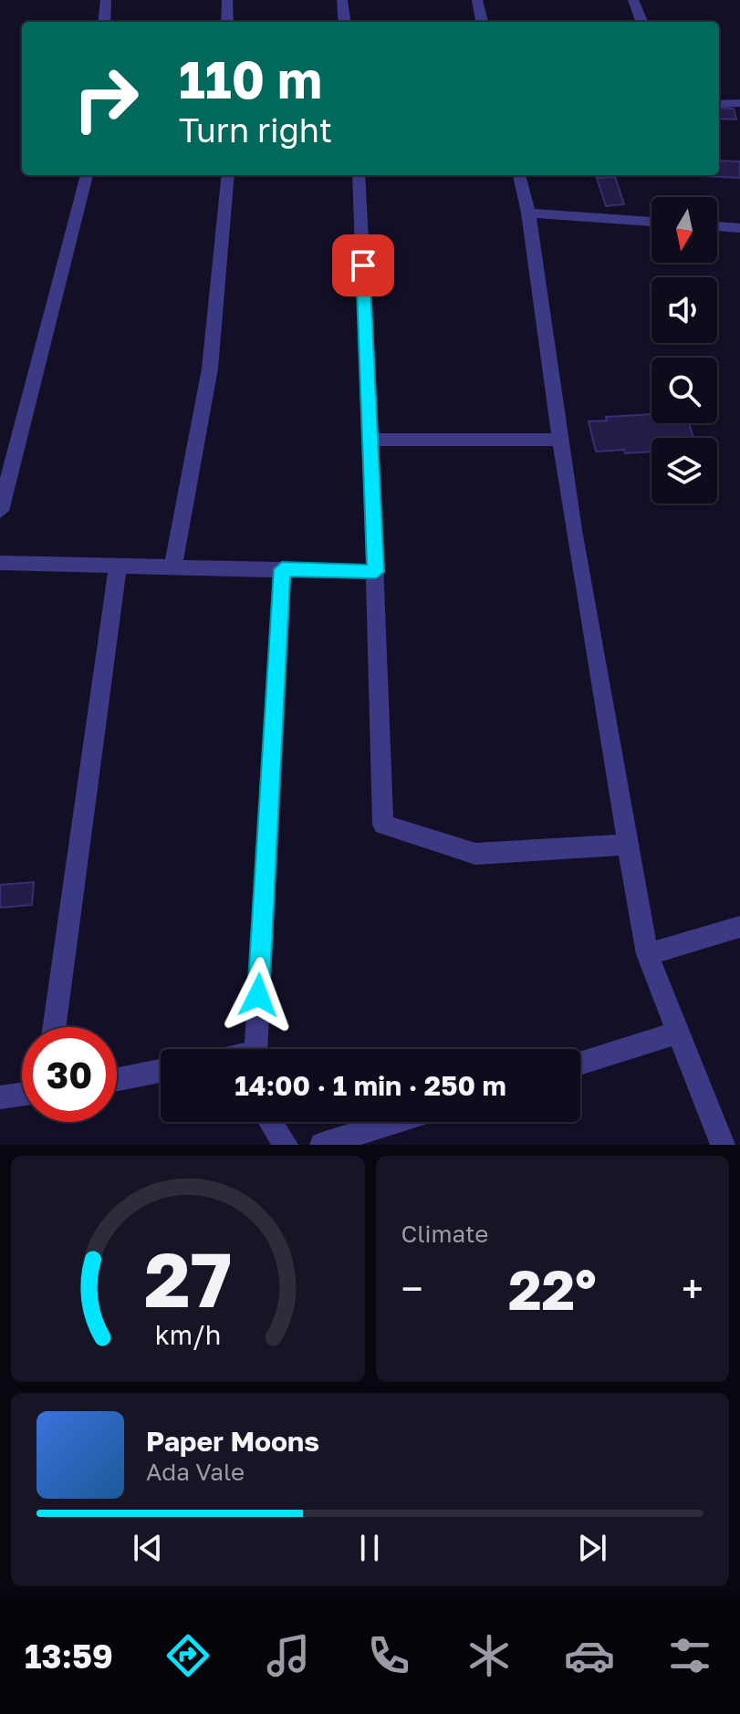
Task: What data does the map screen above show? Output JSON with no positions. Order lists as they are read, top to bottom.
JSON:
{
  "north": "bottom",
  "page": {
    "turn": ["110 m", "Turn right"],
    "limit": "30",
    "trip": "14:00 · 1 min · 250 m",
    "tile": "Climate",
    "heat": ["−", "22°", "+"],
    "song": ["Paper Moons", "Ada Vale"],
    "tabs": "13:59",
    "gauge": ["27", "km/h"]
  }
}
